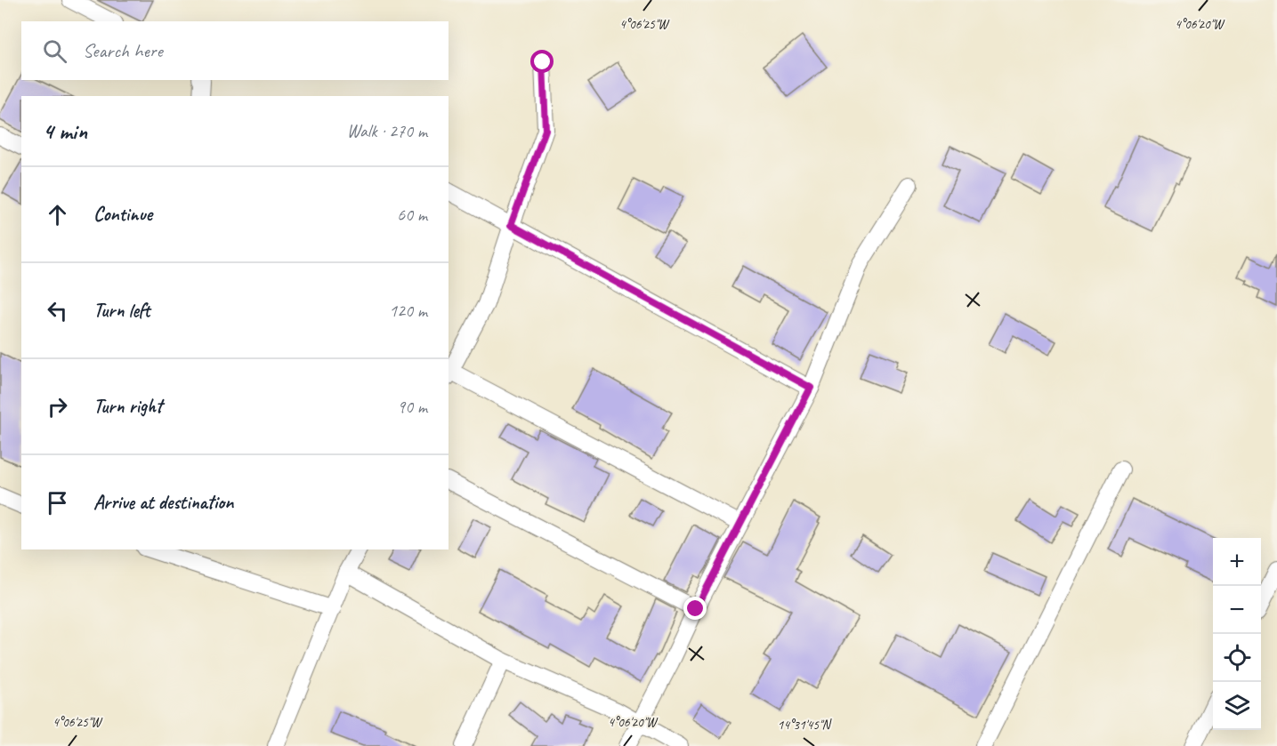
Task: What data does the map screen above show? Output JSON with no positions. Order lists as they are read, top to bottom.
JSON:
{
  "page": {
    "search": "Search here",
    "heading": ["4 min", "Walk · 270 m"],
    "list": [
      ["Continue", "60 m"],
      ["Turn left", "120 m"],
      ["Turn right", "90 m"],
      "Arrive at destination"
    ],
    "map_buttons": ["+", "−"]
  },
  "coordinates": ["4°06'20\"W", "4°06'25\"W", "14°31'45\"N"]
}
